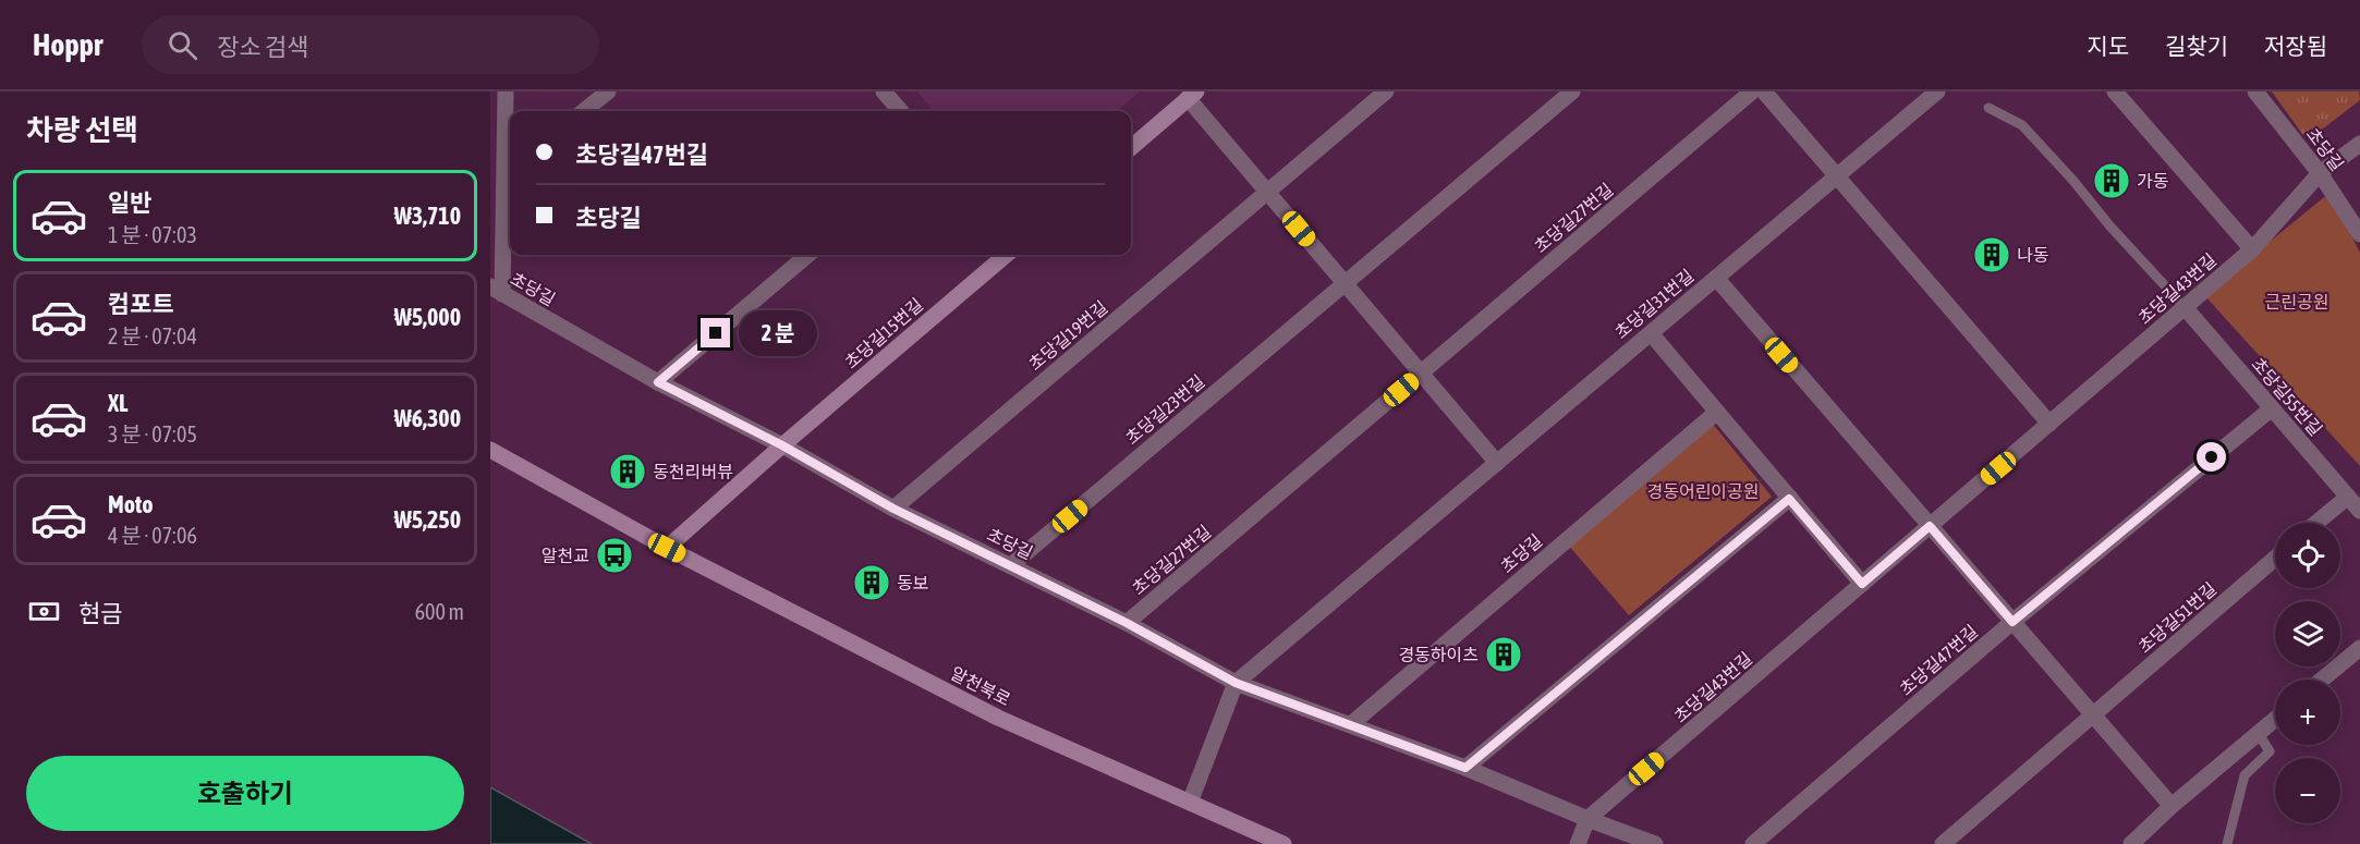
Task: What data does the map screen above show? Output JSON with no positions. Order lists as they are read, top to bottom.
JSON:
{
  "streets": {
    "street": [
      "초당길",
      "초당길27번길",
      "초당길43번길",
      "초당길31번길",
      "초당길15번길",
      "초당길19번길",
      "초당길55번길",
      "초당길23번길",
      "초당길51번길",
      "초당길47번길",
      "알천북로"
    ]
  },
  "crossings": [
    ["초당길", "초당길27번길"],
    ["초당길", "초당길43번길"],
    ["초당길", "초당길31번길"],
    ["초당길", "초당길15번길"],
    ["초당길", "초당길19번길"],
    ["초당길", "초당길23번길"],
    ["초당길43번길", "초당길55번길"],
    ["초당길55번길", "초당길47번길"]
  ],
  "parks": ["근린공원", "경동어린이공원"],
  "places": {
    "building": [
      "가동",
      "나동",
      "동천리버뷰",
      "동보",
      "경동하이츠"
    ],
    "bus stop": ["알천교"]
  },
  "page": {
    "header": "Hoppr",
    "search": "장소 검색",
    "nav": ["지도", "길찾기", "저장됨"],
    "heading": "차량 선택",
    "banner": ["초당길47번길", "초당길"],
    "list": [
      {
        "name": "일반",
        "note": "1 분 · 07:03",
        "value": "₩3,710"
      },
      {
        "name": "컴포트",
        "note": "2 분 · 07:04",
        "value": "₩5,000"
      },
      {
        "name": "XL",
        "note": "3 분 · 07:05",
        "value": "₩6,300"
      },
      {
        "name": "Moto",
        "note": "4 분 · 07:06",
        "value": "₩5,250"
      }
    ],
    "bubble": "2 분",
    "map_buttons": ["+", "−"],
    "pay": ["현금", "600 m"],
    "buttons": "호출하기"
  }
}
